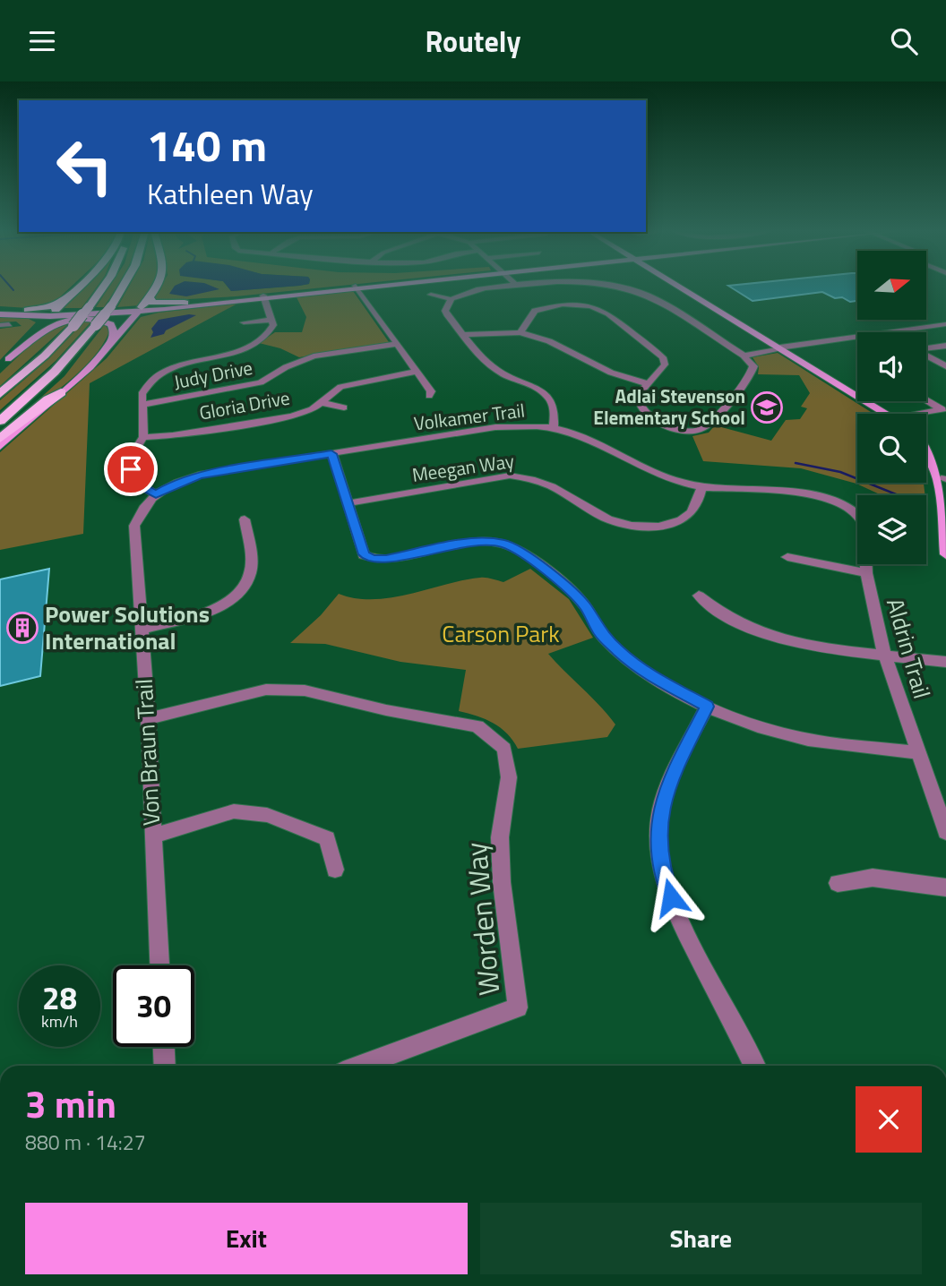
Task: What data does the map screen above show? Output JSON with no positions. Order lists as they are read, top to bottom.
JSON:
{
  "streets": {
    "street": [
      "Judy Drive",
      "Gloria Drive",
      "Volkamer Trail",
      "Meegan Way",
      "Aldrin Trail",
      "Von Braun Trail",
      "Worden Way"
    ]
  },
  "crossings": [
    ["Volkamer Trail", "Meegan Way"],
    ["Volkamer Trail", "Aldrin Trail"],
    ["Volkamer Trail", "Von Braun Trail"],
    ["Von Braun Trail", "Worden Way"]
  ],
  "parks": ["Carson Park"],
  "places": {
    "school or university": ["Adlai Stevenson Elementary School"],
    "building": ["Power Solutions International"]
  },
  "north": "right",
  "page": {
    "header": "Routely",
    "turn": ["140 m", "Kathleen Way"],
    "speed": "28 km/h",
    "limit": "30",
    "heading": ["3 min", "880 m · 14:27"],
    "buttons": ["Exit", "Share"]
  }
}
